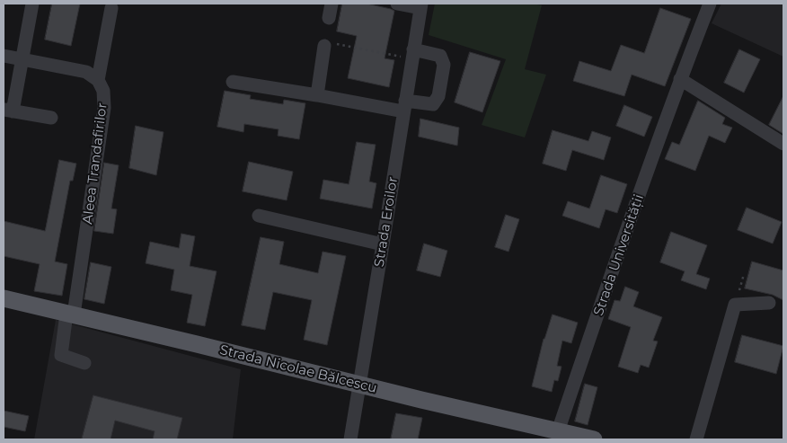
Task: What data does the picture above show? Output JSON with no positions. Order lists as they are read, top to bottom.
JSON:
{
  "streets": {
    "main road": ["Strada Nicolae Bălcescu"],
    "street": ["Aleea Trandafirilor", "Strada Eroilor", "Strada Universității"]
  },
  "crossings": [
    ["Aleea Trandafirilor", "Strada Nicolae Bălcescu"],
    ["Strada Eroilor", "Strada Nicolae Bălcescu"],
    ["Strada Universității", "Strada Nicolae Bălcescu"]
  ]
}
